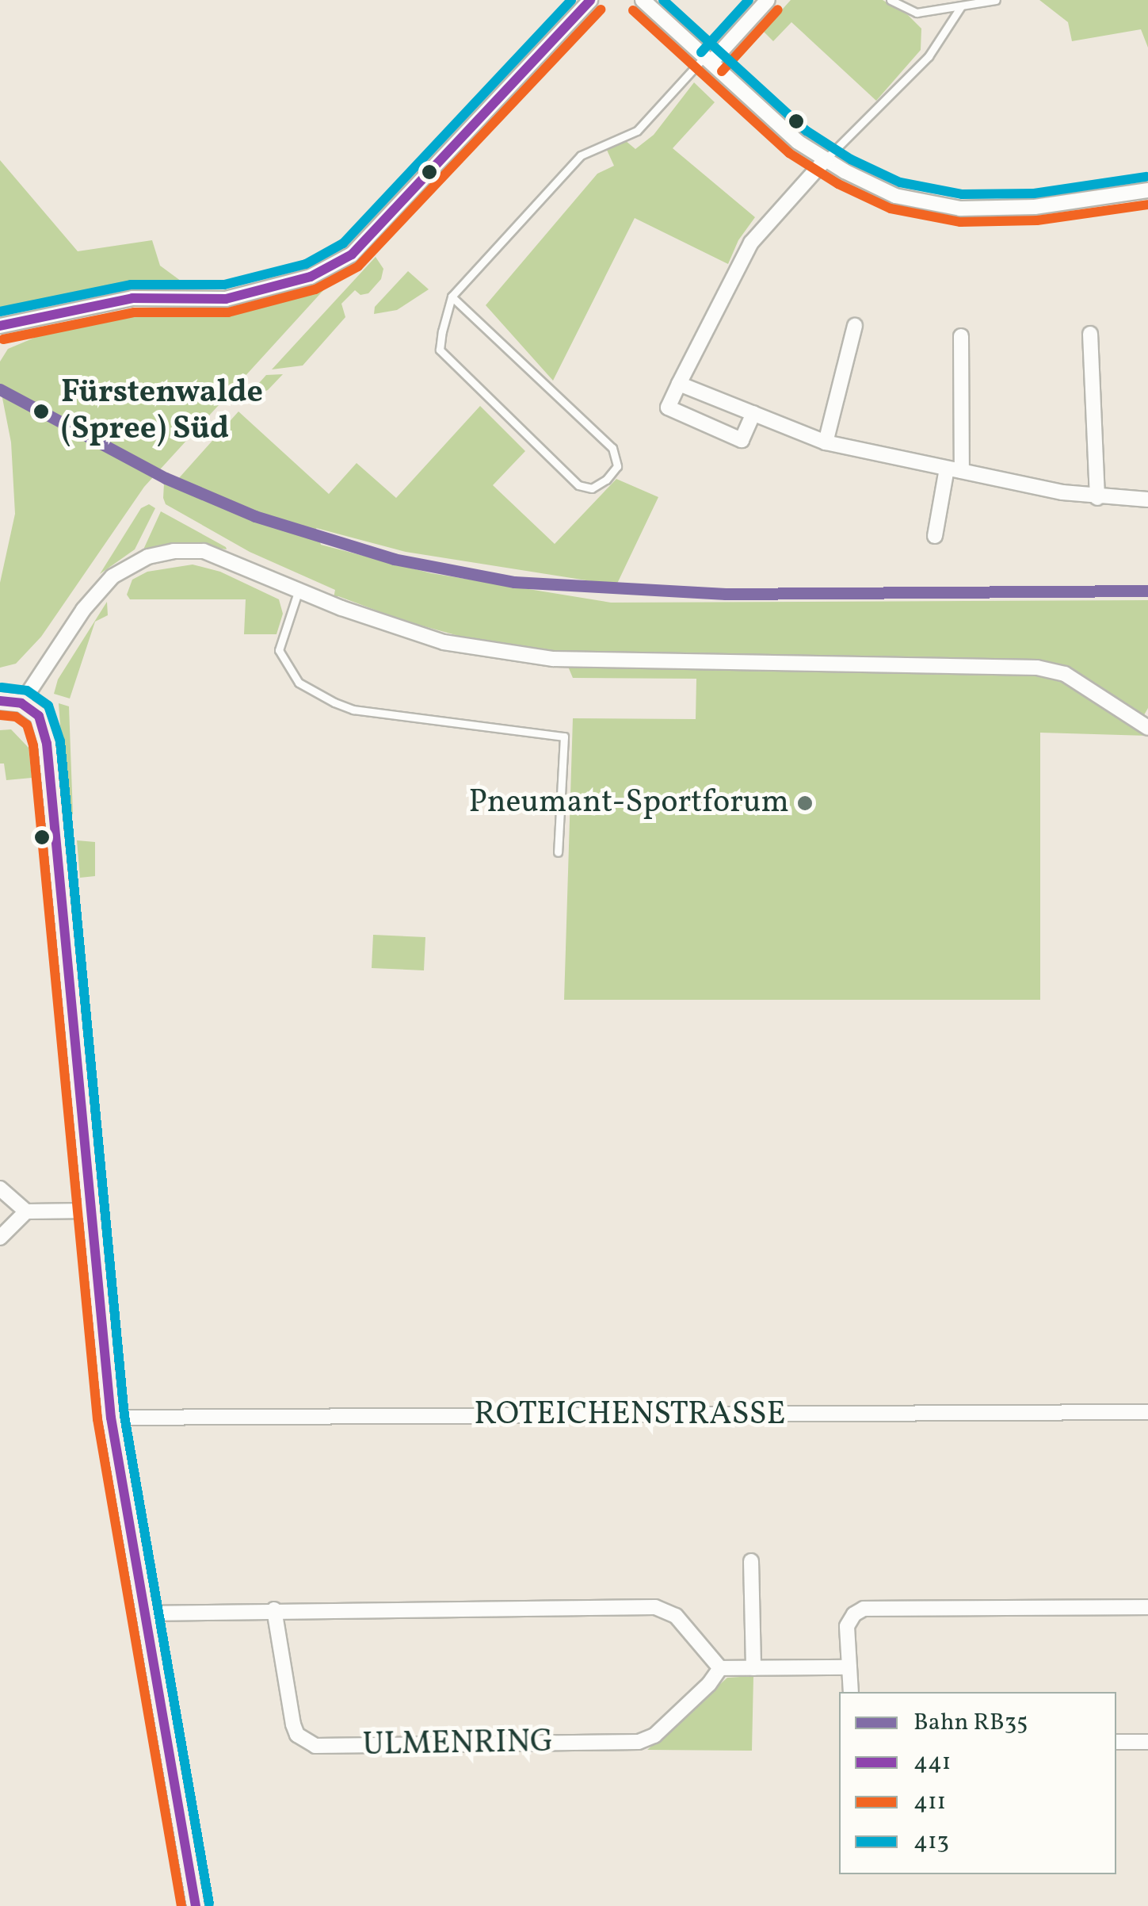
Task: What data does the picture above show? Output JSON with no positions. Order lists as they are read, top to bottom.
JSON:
{
  "streets": {
    "street": ["ROTEICHENSTRASSE", "ULMENRING"]
  },
  "places": ["Fürstenwalde (Spree) Süd", "Pneumant-Sportforum"],
  "lines": [
    "transit line 441",
    "transit line 413",
    "transit line 411",
    "rail line RB35"
  ],
  "legend": [
    "Bahn RB35",
    "441",
    "411",
    "413"
  ]
}
